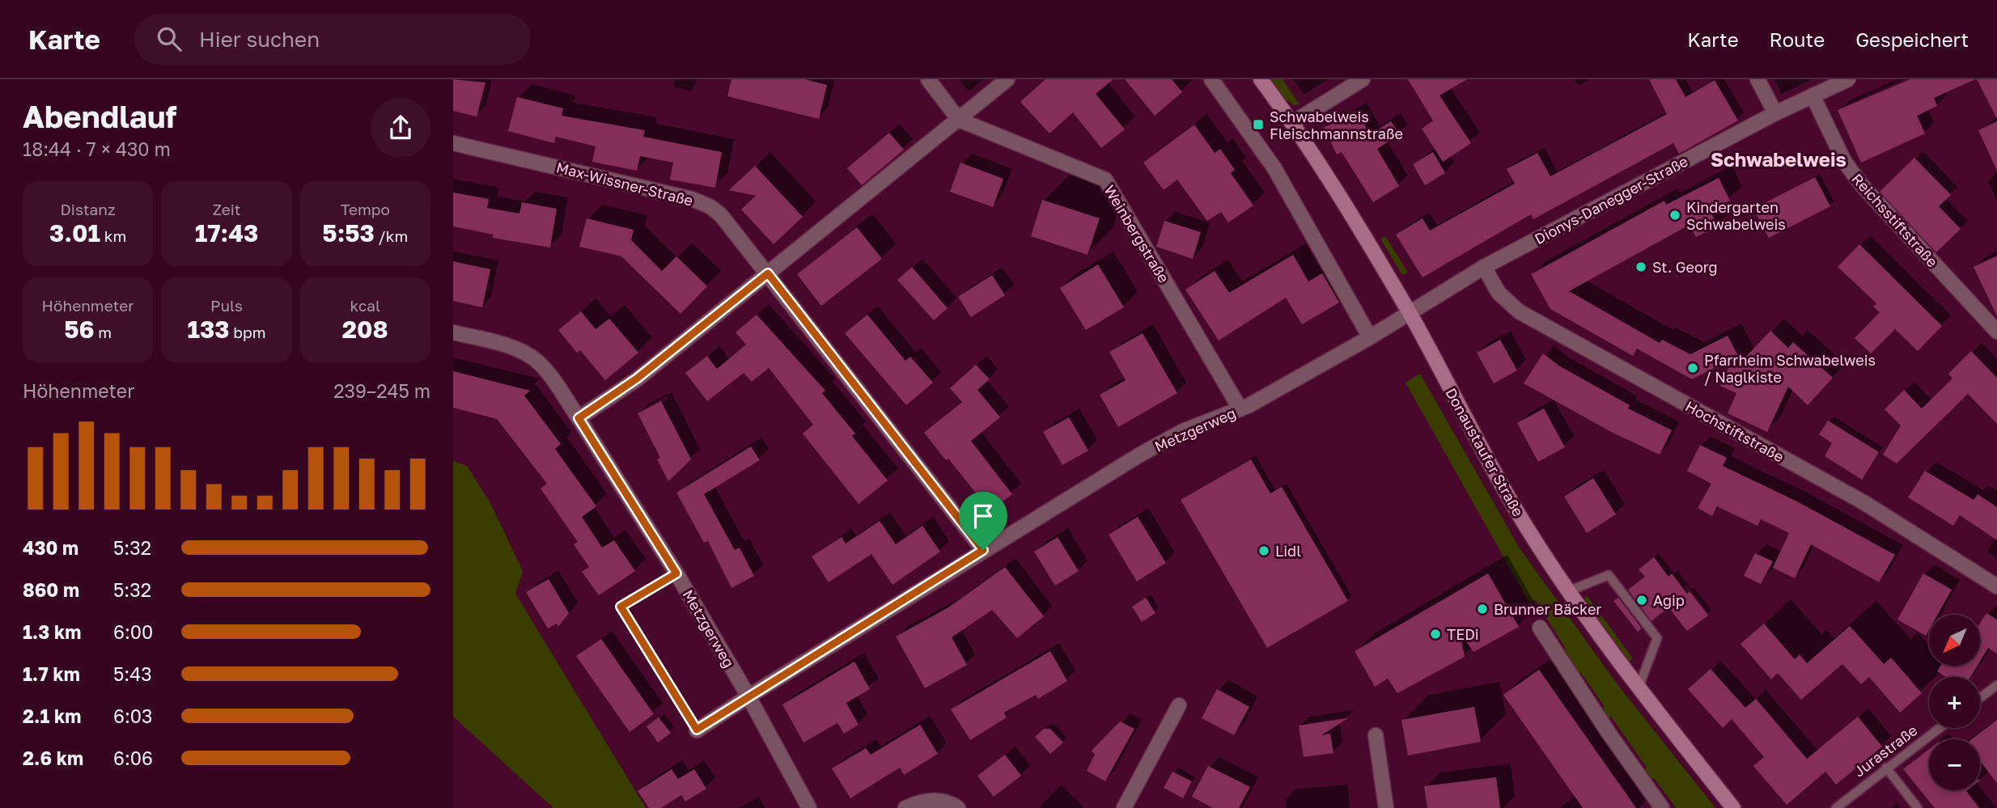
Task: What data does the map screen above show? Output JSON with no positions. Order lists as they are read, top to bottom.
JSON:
{
  "streets": {
    "main road": ["Donaustaufer Straße"],
    "street": [
      "Max-Wissner-Straße",
      "Dionys-Danegger-Straße",
      "Reichsstiftstraße",
      "Weinbergstraße",
      "Metzgerweg",
      "Hochstiftstraße"
    ],
    "lane": ["Jurastraße"]
  },
  "crossings": [
    ["Dionys-Danegger-Straße", "Reichsstiftstraße"],
    ["Dionys-Danegger-Straße", "Metzgerweg"],
    ["Dionys-Danegger-Straße", "Hochstiftstraße"],
    ["Dionys-Danegger-Straße", "Donaustaufer Straße"],
    ["Weinbergstraße", "Metzgerweg"],
    ["Metzgerweg", "Donaustaufer Straße"]
  ],
  "districts": ["Schwabelweis"],
  "places": {
    "transit": ["Schwabelweis Fleischmannstraße"],
    "other": [
      "Kindergarten Schwabelweis",
      "St. Georg",
      "Pfarrheim Schwabelweis / Naglkiste",
      "Lidl",
      "Agip",
      "Brunner Bäcker",
      "TEDi"
    ]
  },
  "north": "bottom left",
  "page": {
    "header": "Karte",
    "search": "Hier suchen",
    "nav": ["Karte", "Route", "Gespeichert"],
    "heading": ["Abendlauf", "18:44 · 7 × 430 m"],
    "stats": [
      ["Distanz", "3.01 km"],
      ["Zeit", "17:43"],
      ["Tempo", "5:53 /km"],
      ["Höhenmeter", "56 m"],
      ["Puls", "133 bpm"],
      ["kcal", "208"]
    ],
    "chart": ["Höhenmeter", "239–245 m"],
    "list": [
      {
        "name": "430 m",
        "note": "5:32"
      },
      {
        "name": "860 m",
        "note": "5:32"
      },
      {
        "name": "1.3 km",
        "note": "6:00"
      },
      {
        "name": "1.7 km",
        "note": "5:43"
      },
      {
        "name": "2.1 km",
        "note": "6:03"
      },
      {
        "name": "2.6 km",
        "note": "6:06"
      }
    ],
    "map_buttons": ["+", "−"]
  }
}
